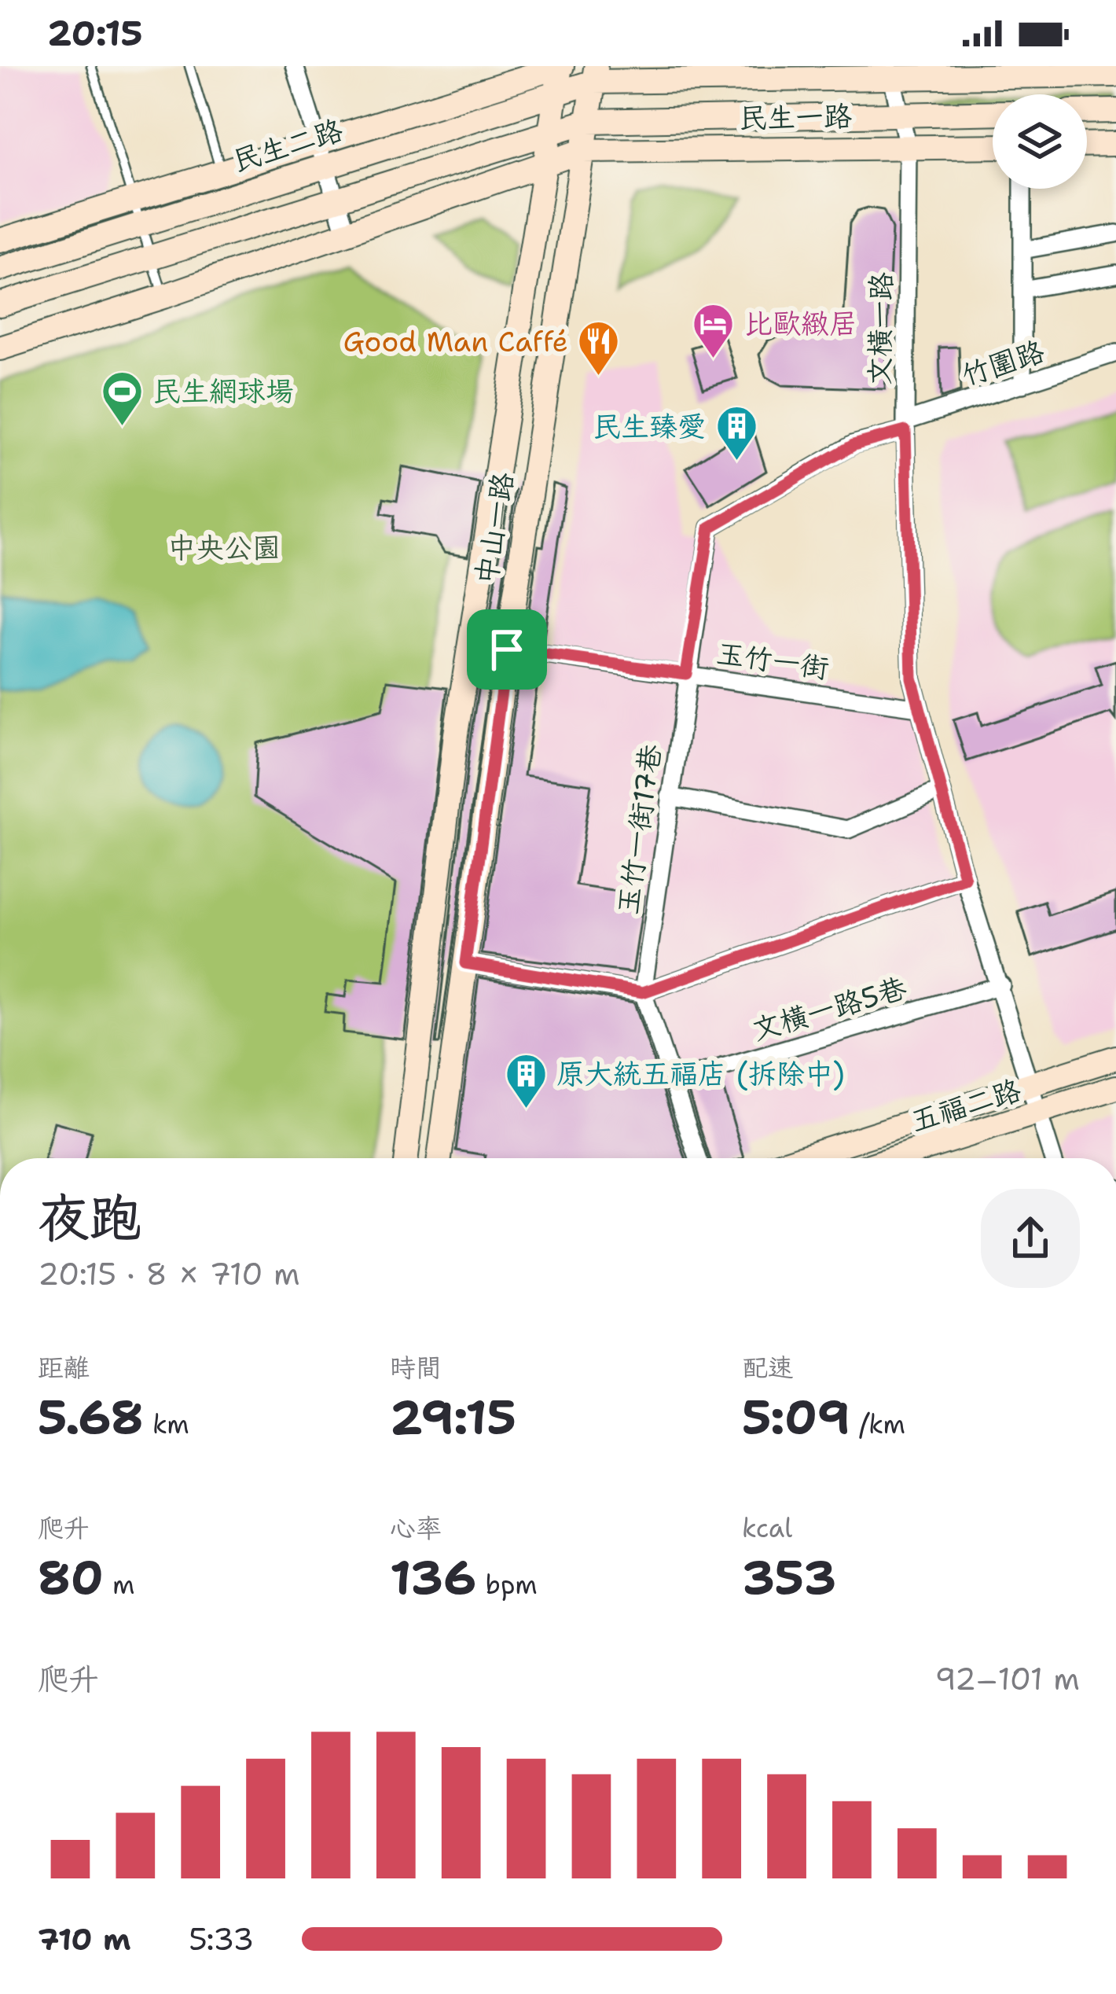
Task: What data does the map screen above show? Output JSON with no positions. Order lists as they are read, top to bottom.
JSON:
{
  "streets": {
    "main road": [
      "民生一路",
      "民生二路",
      "中山一路",
      "五福二路"
    ],
    "street": [
      "文橫一路",
      "竹圍路",
      "玉竹一街",
      "玉竹一街17巷",
      "文橫一路5巷"
    ]
  },
  "crossings": [
    ["民生一路", "民生二路"],
    ["民生一路", "文橫一路"],
    ["民生一路", "中山一路"],
    ["民生二路", "中山一路"],
    ["文橫一路", "竹圍路"],
    ["文橫一路", "玉竹一街"],
    ["文橫一路", "文橫一路5巷"],
    ["文橫一路", "五福二路"],
    ["竹圍路", "玉竹一街"],
    ["竹圍路", "玉竹一街17巷"],
    ["中山一路", "玉竹一街"],
    ["玉竹一街", "玉竹一街17巷"]
  ],
  "parks": ["中央公園"],
  "places": {
    "hotel": ["比歐緻居"],
    "restaurant": ["Good Man Caffé"],
    "sports": ["民生網球場"],
    "building": ["民生臻愛", "原大統五福店 (拆除中)"]
  },
  "page": {
    "status": "20:15",
    "heading": ["夜跑", "20:15 · 8 × 710 m"],
    "stats": [
      ["距離", "5.68 km"],
      ["時間", "29:15"],
      ["配速", "5:09 /km"],
      ["爬升", "80 m"],
      ["心率", "136 bpm"],
      ["kcal", "353"]
    ],
    "chart": ["爬升", "92–101 m"],
    "list": [
      {
        "name": "710 m",
        "note": "5:33"
      }
    ]
  }
}
